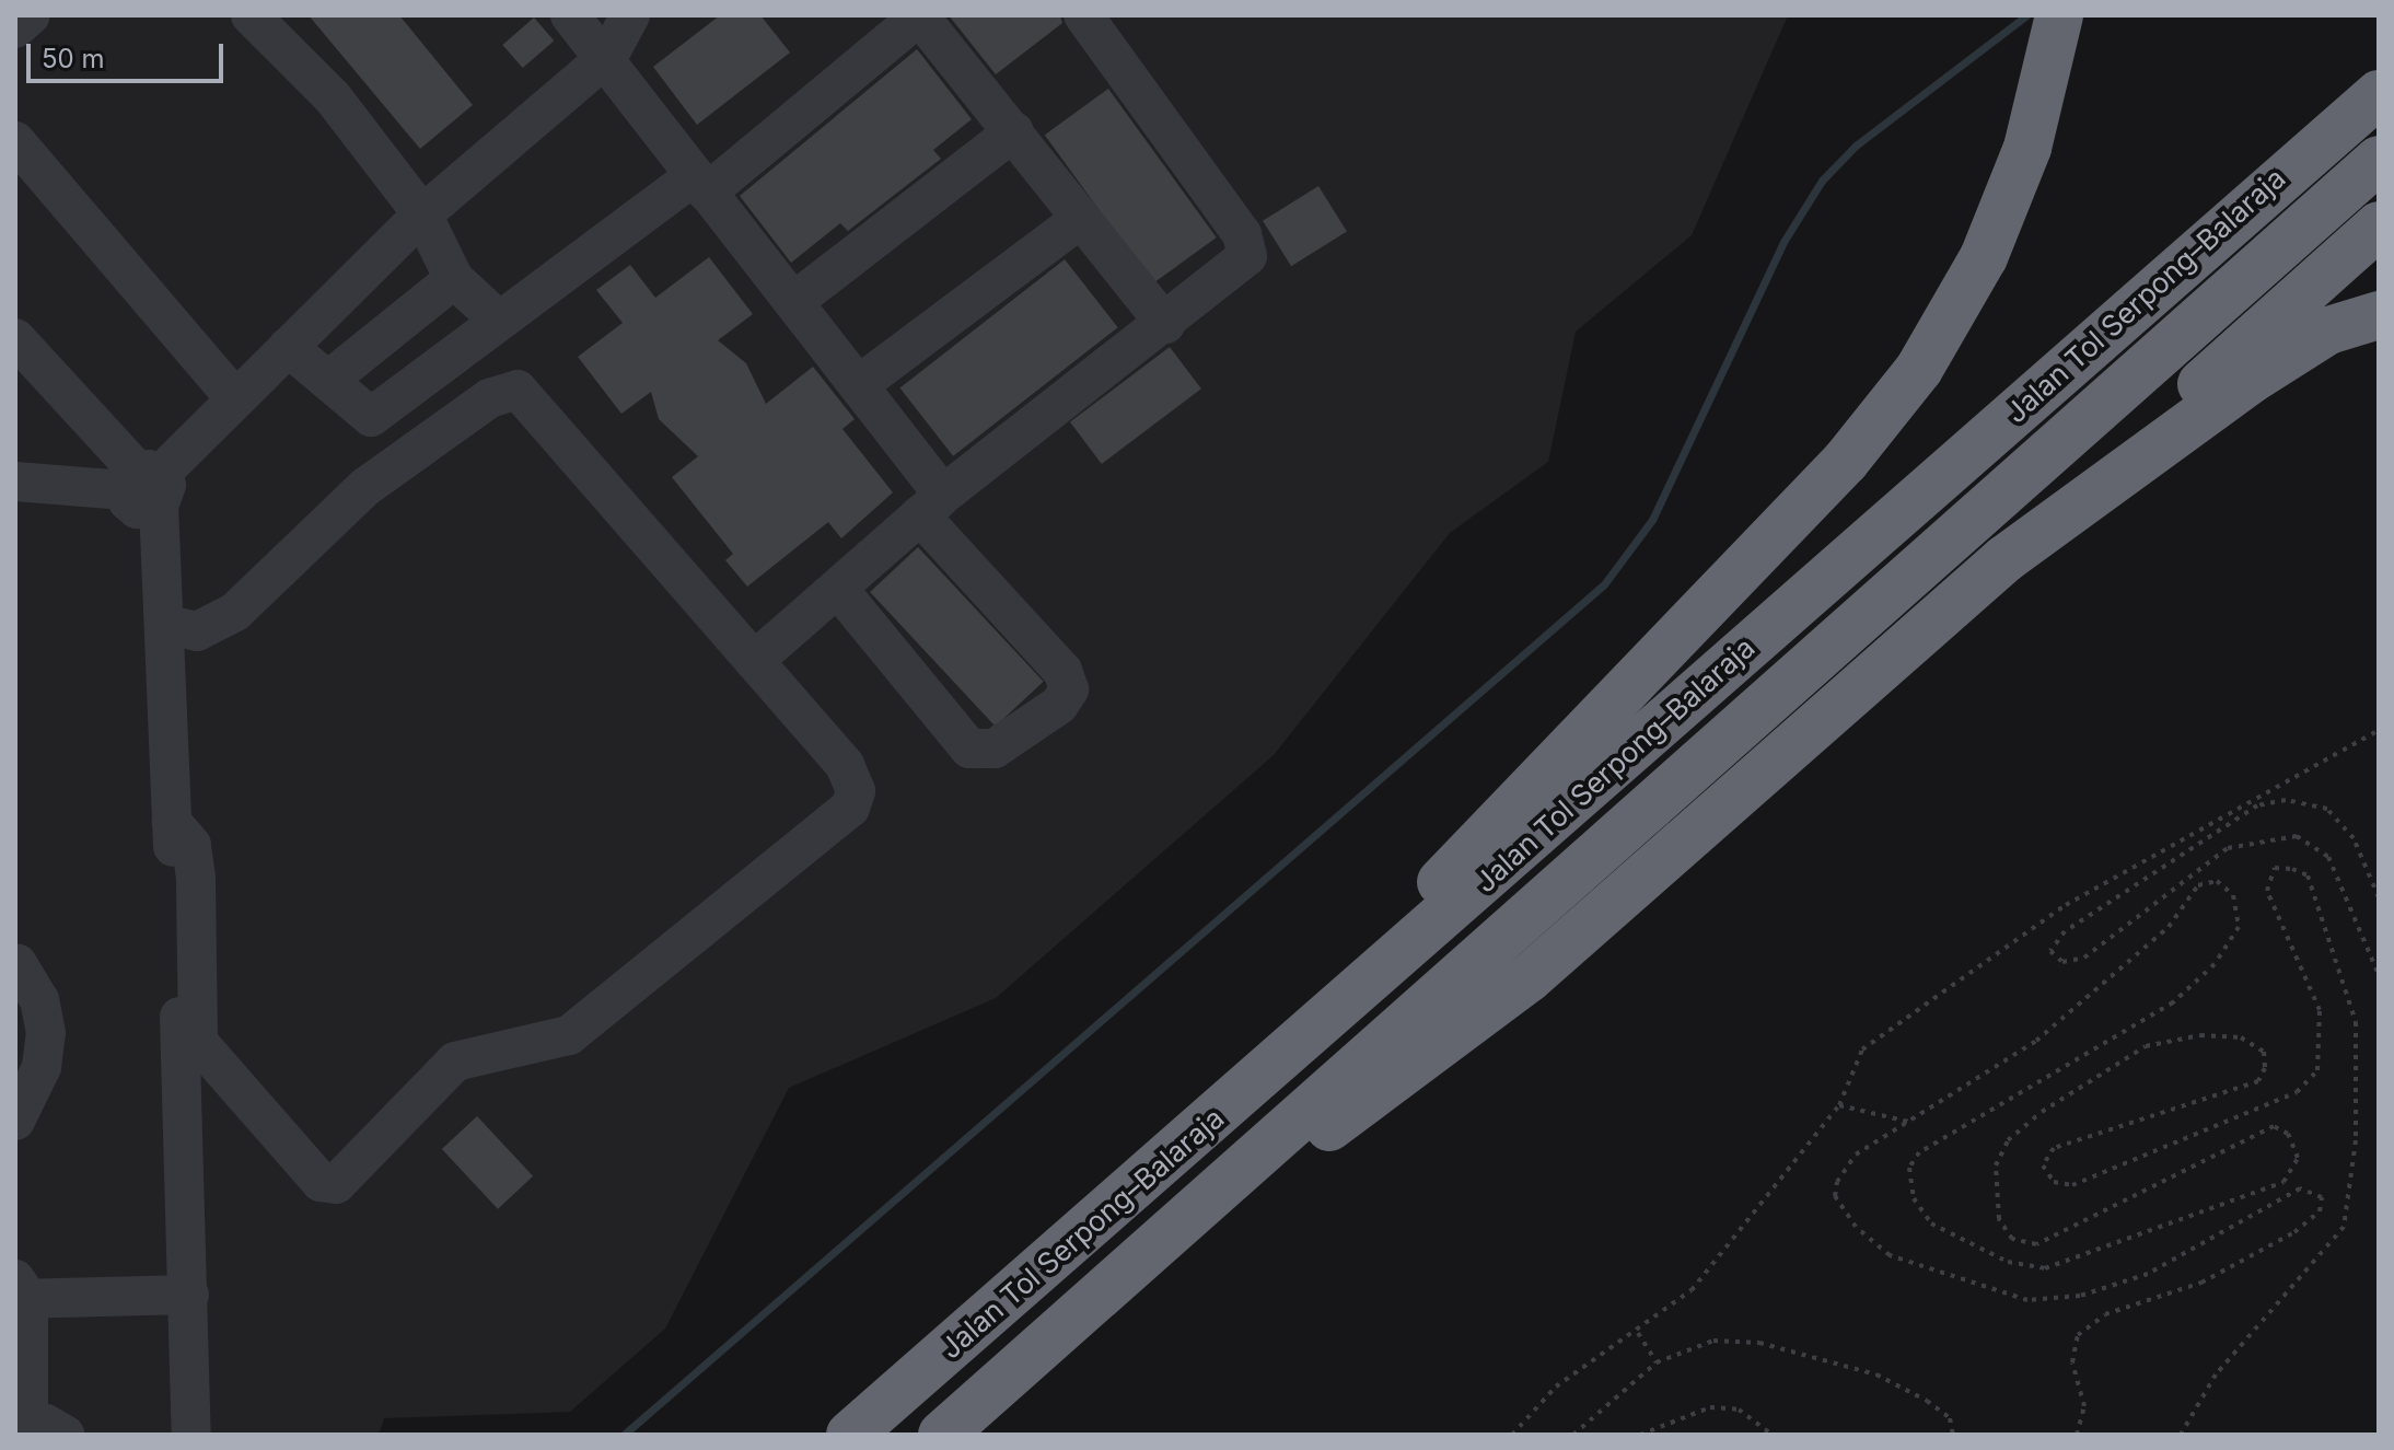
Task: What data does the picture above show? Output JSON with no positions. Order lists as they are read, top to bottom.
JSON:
{
  "streets": {
    "highway": ["Jalan Tol Serpong–Balaraja"]
  },
  "scale_bar": "50 m"
}
